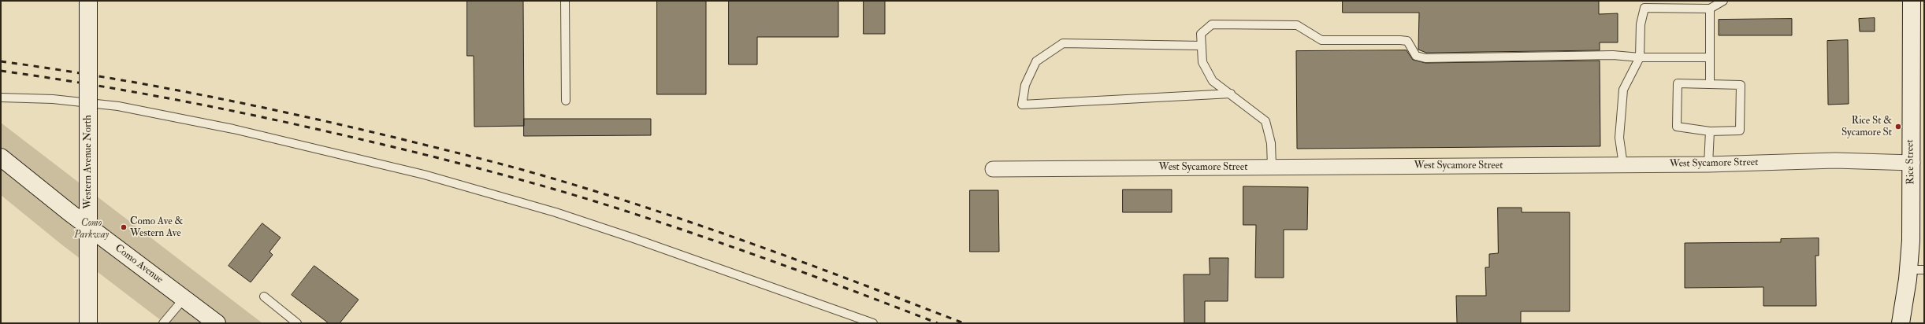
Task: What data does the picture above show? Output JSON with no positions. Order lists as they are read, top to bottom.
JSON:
{
  "streets": {
    "main road": ["Western Avenue North", "Rice Street", "Como Avenue"],
    "street": ["West Sycamore Street"]
  },
  "crossings": [
    ["Western Avenue North", "Como Avenue"],
    ["Rice Street", "West Sycamore Street"]
  ],
  "parks": ["Como Parkway"],
  "places": ["Rice St & Sycamore St", "Como Ave & Western Ave"]
}
